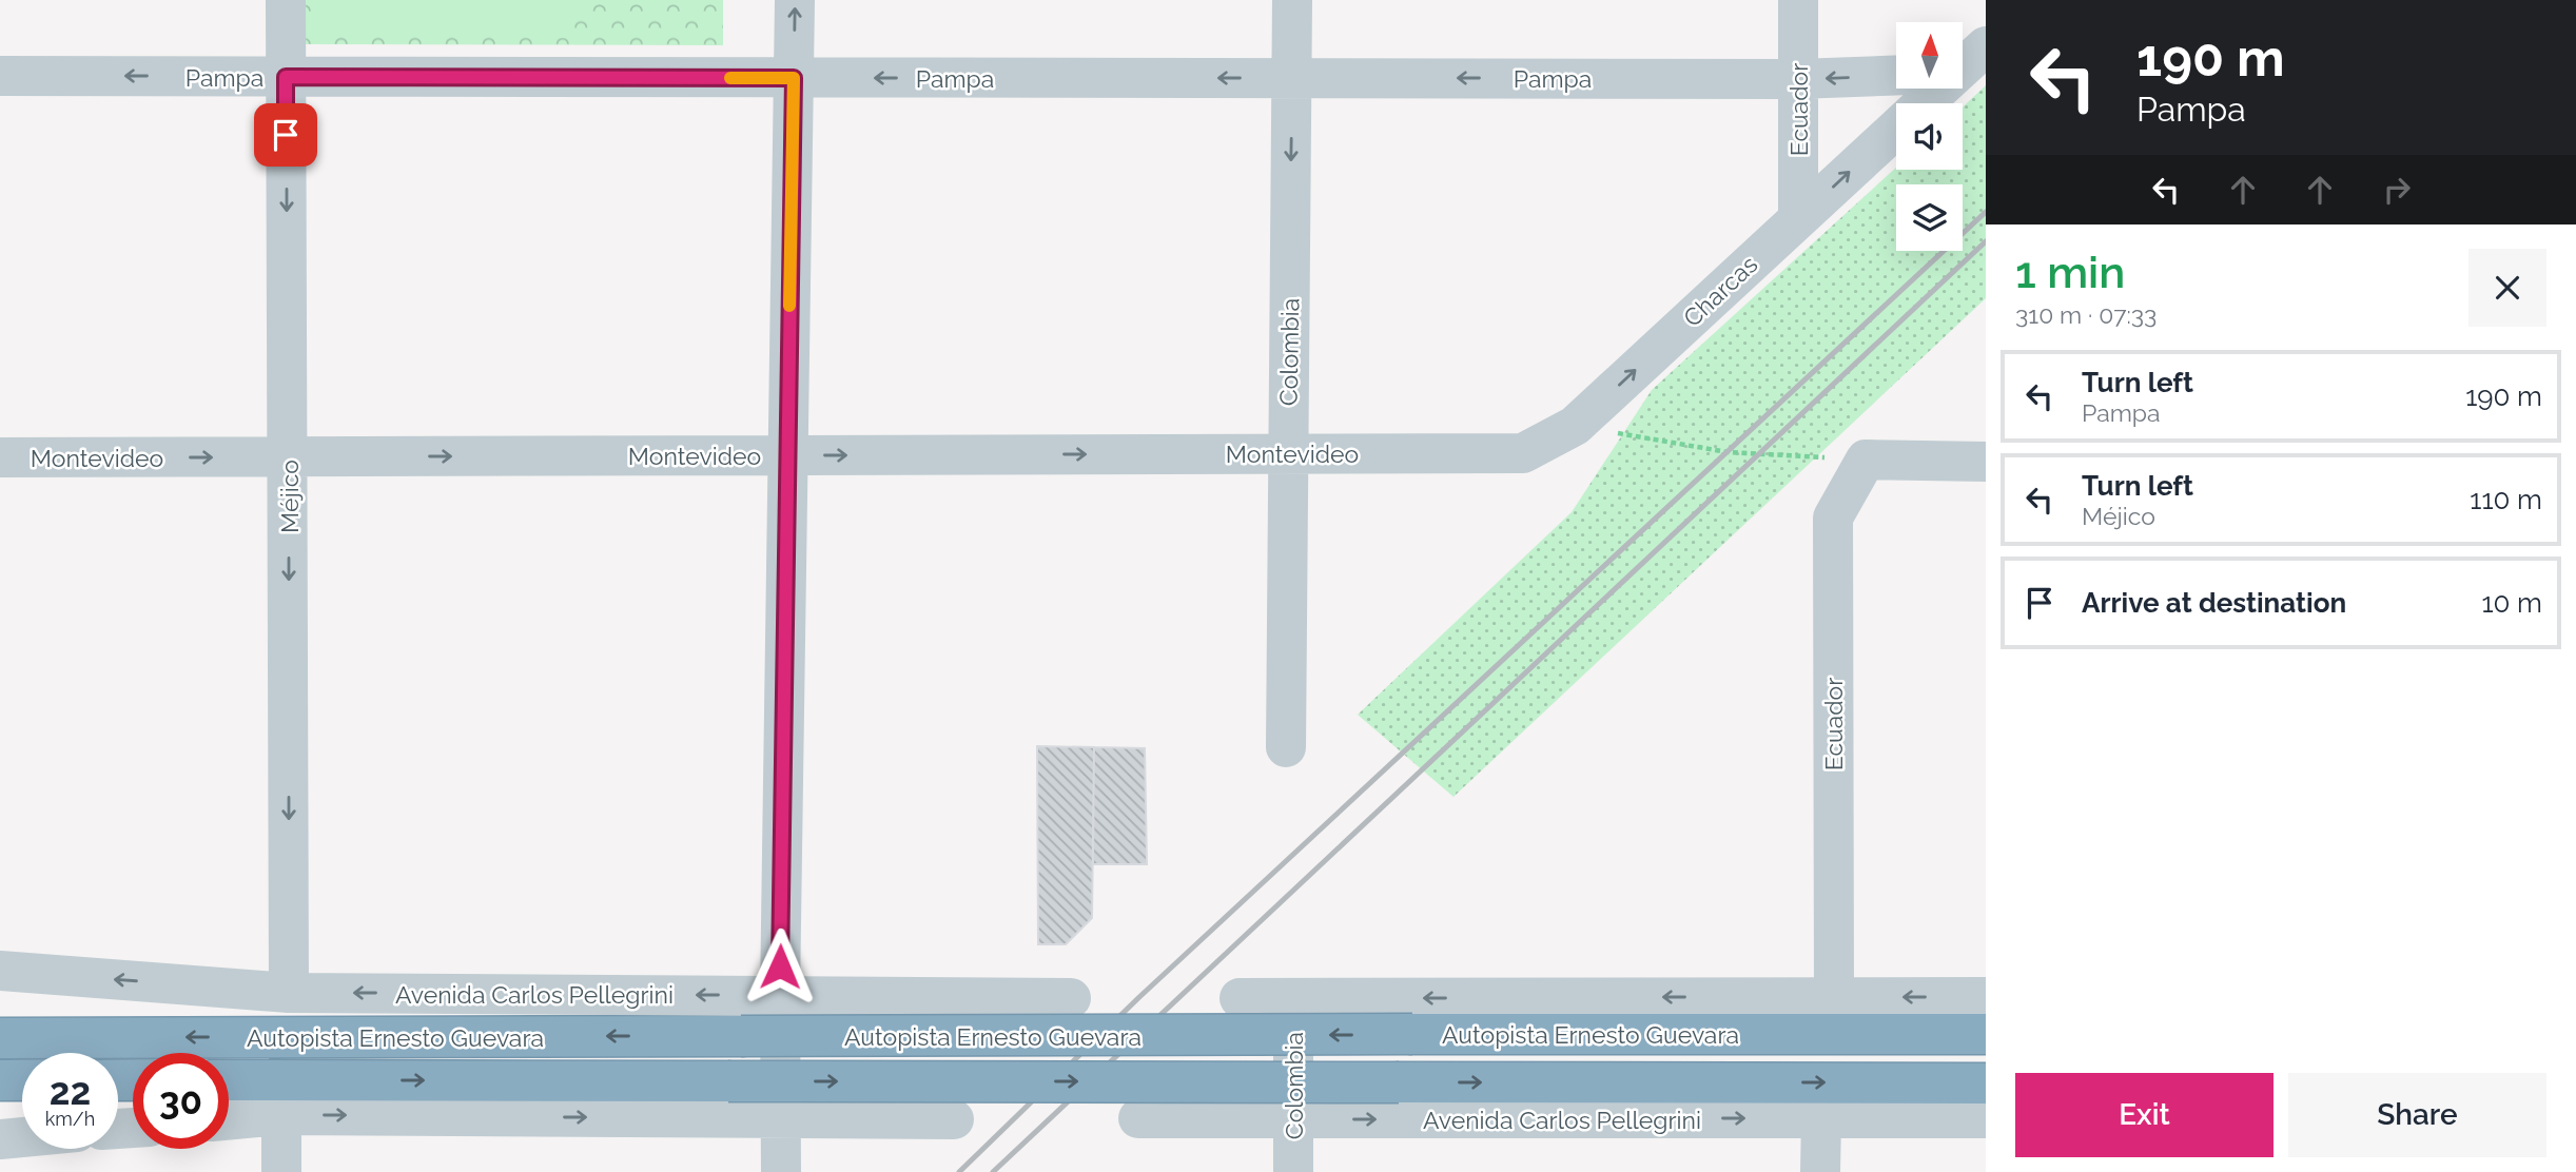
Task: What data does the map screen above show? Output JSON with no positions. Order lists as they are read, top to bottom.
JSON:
{
  "streets": {
    "highway": ["Autopista Ernesto Guevara"],
    "street": [
      "Pampa",
      "Ecuador",
      "Charcas",
      "Colombia",
      "Montevideo",
      "Méjico",
      "Avenida Carlos Pellegrini"
    ]
  },
  "crossings": [
    ["Pampa", "Ecuador"],
    ["Pampa", "Colombia"],
    ["Pampa", "Méjico"],
    ["Ecuador", "Charcas"],
    ["Charcas", "Montevideo"],
    ["Colombia", "Montevideo"],
    ["Colombia", "Avenida Carlos Pellegrini"],
    ["Montevideo", "Méjico"],
    ["Méjico", "Avenida Carlos Pellegrini"]
  ],
  "one_way": [
    "Pampa",
    "Charcas",
    "Colombia",
    "Montevideo",
    "Méjico"
  ],
  "north": "top",
  "page": {
    "turn": ["190 m", "Pampa"],
    "heading": ["1 min", "310 m · 07:33"],
    "list": [
      {
        "name": "Turn left",
        "note": "Pampa",
        "value": "190 m"
      },
      {
        "name": "Turn left",
        "note": "Méjico",
        "value": "110 m"
      },
      {
        "name": "Arrive at destination",
        "value": "10 m"
      }
    ],
    "speed": "22 km/h",
    "limit": "30",
    "buttons": ["Exit", "Share"]
  }
}
